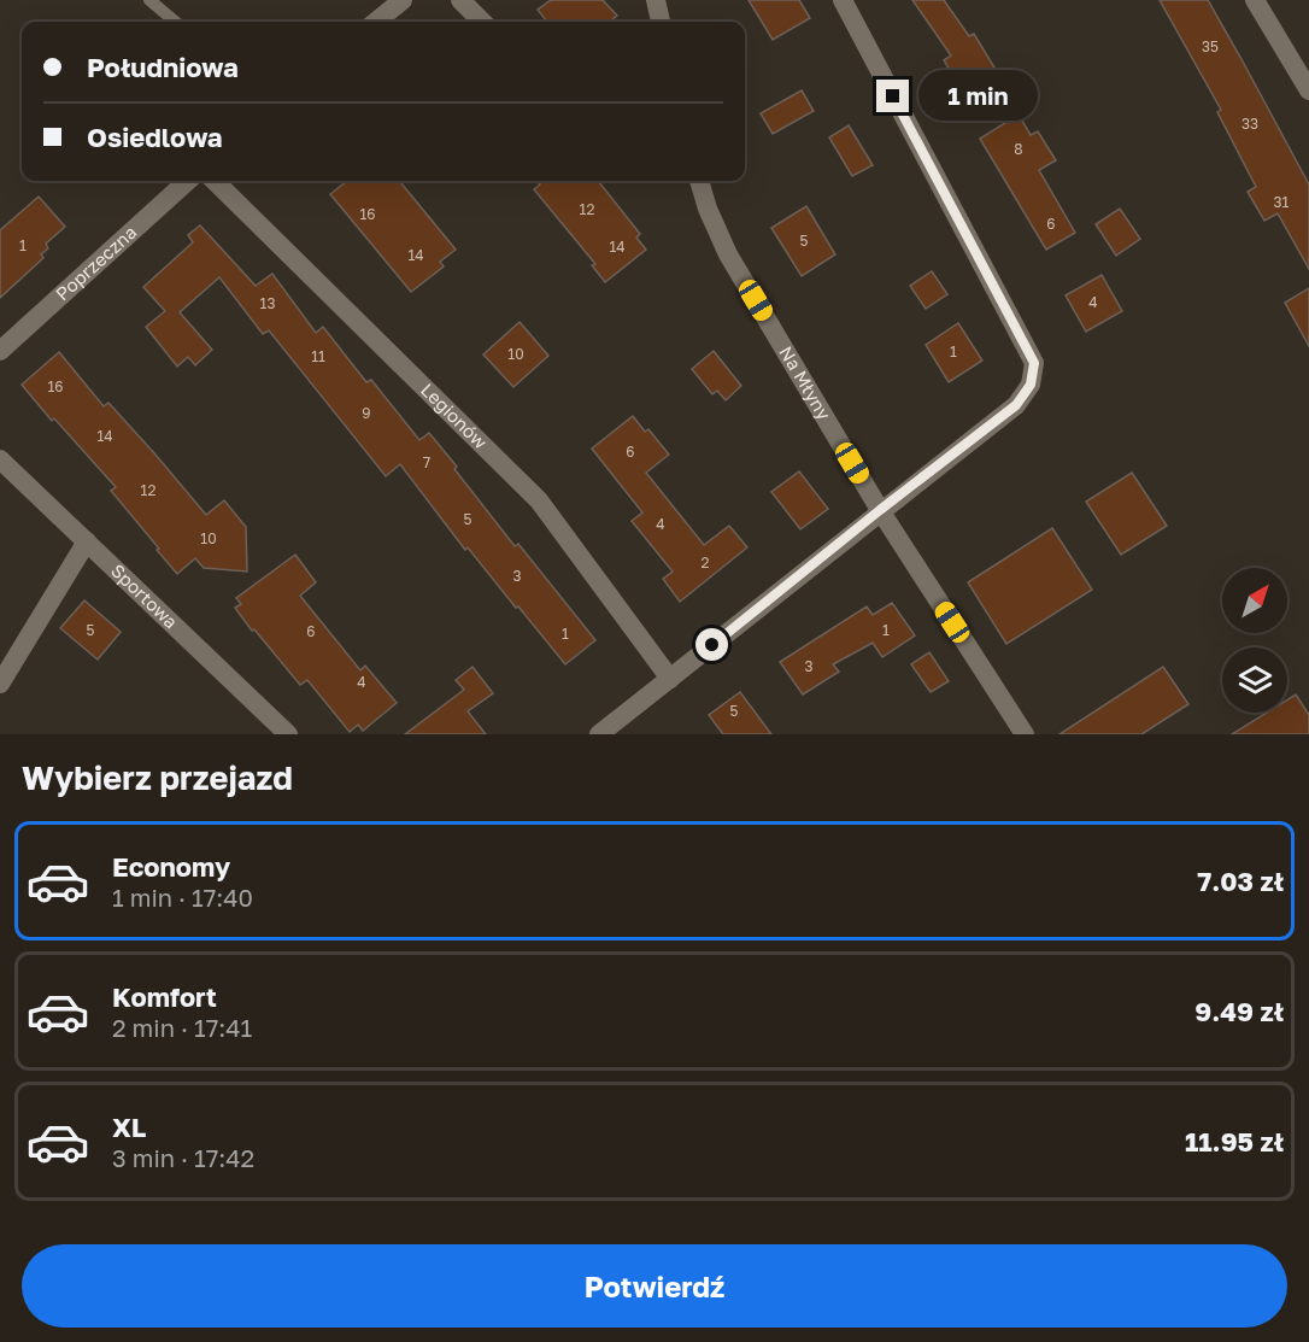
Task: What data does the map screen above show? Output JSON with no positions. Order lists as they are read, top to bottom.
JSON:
{
  "streets": {
    "street": [
      "Poprzeczna",
      "Na Młyny",
      "Legionów",
      "Sportowa"
    ]
  },
  "house_numbers": [
    "35",
    "33",
    "8",
    "31",
    "12",
    "16",
    "6",
    "5",
    "1",
    "14",
    "14",
    "4",
    "13",
    "1",
    "10",
    "11",
    "16",
    "9",
    "14",
    "6",
    "7",
    "12",
    "5",
    "4",
    "10",
    "2",
    "3",
    "5",
    "1",
    "6",
    "1",
    "3",
    "4",
    "5"
  ],
  "north": "top right",
  "page": {
    "banner": ["Południowa", "Osiedlowa"],
    "bubble": "1 min",
    "heading": "Wybierz przejazd",
    "list": [
      {
        "name": "Economy",
        "note": "1 min · 17:40",
        "value": "7.03 zł"
      },
      {
        "name": "Komfort",
        "note": "2 min · 17:41",
        "value": "9.49 zł"
      },
      {
        "name": "XL",
        "note": "3 min · 17:42",
        "value": "11.95 zł"
      }
    ],
    "buttons": "Potwierdź"
  }
}
